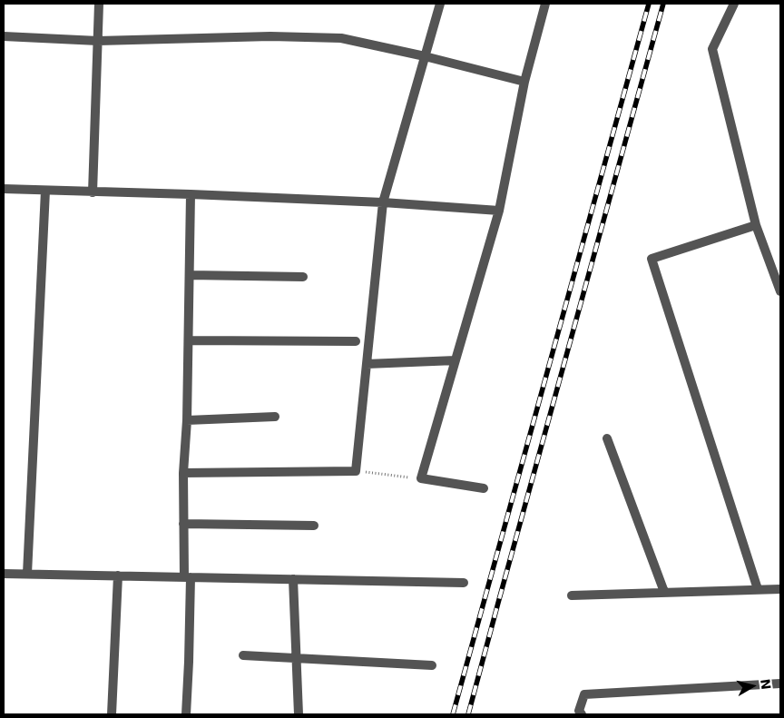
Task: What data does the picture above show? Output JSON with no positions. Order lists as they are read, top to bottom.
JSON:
{
  "north": "right"
}
